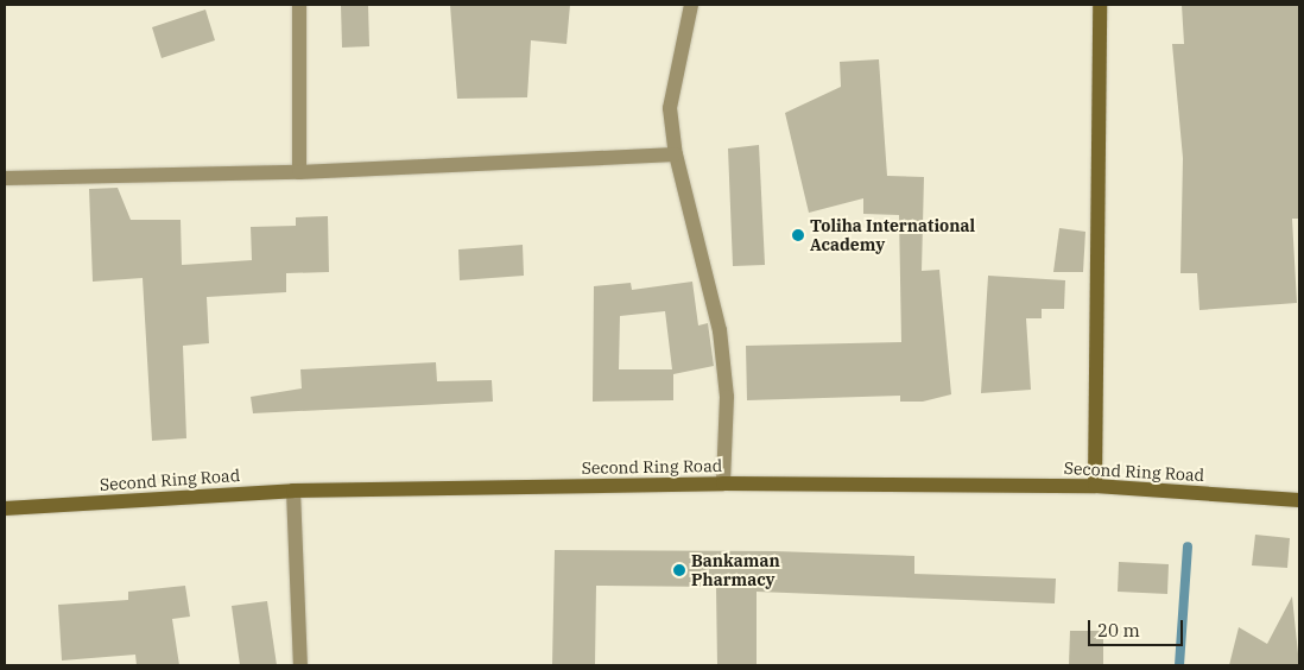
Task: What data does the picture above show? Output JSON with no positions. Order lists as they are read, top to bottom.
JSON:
{
  "streets": {
    "main road": ["Second Ring Road"]
  },
  "places": ["Toliha International Academy", "Bankaman Pharmacy"],
  "scale_bar": "20 m"
}
